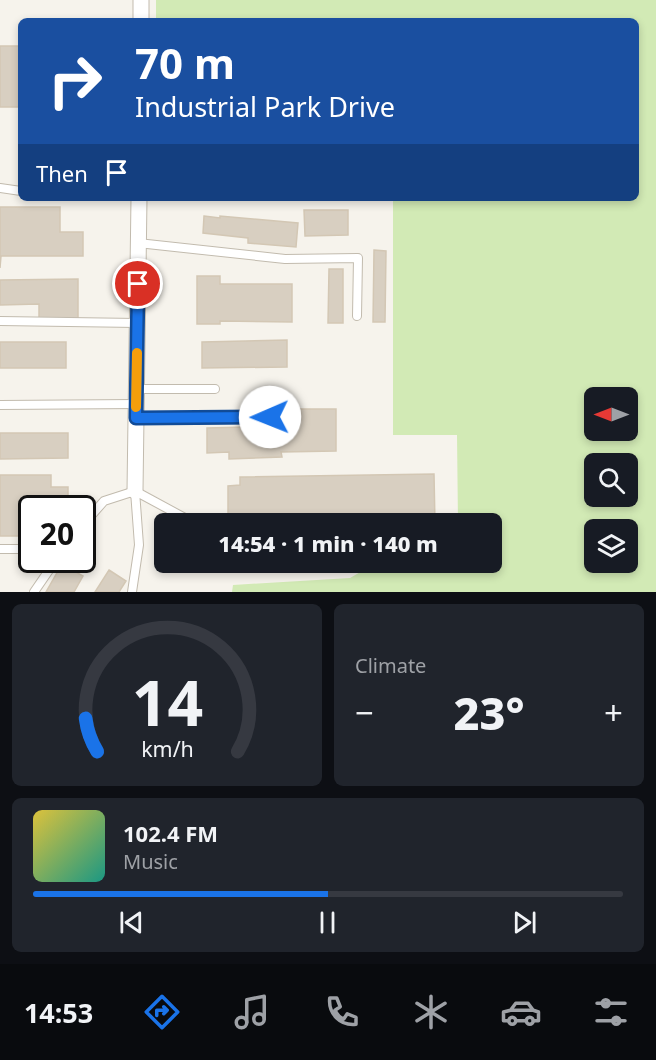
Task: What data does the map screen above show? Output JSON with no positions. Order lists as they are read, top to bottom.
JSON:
{
  "north": "left",
  "page": {
    "turn": ["70 m", "Industrial Park Drive"],
    "then": "Then",
    "limit": "20",
    "trip": "14:54 · 1 min · 140 m",
    "tile": "Climate",
    "heat": ["−", "23°", "+"],
    "song": ["102.4 FM", "Music"],
    "tabs": "14:53",
    "gauge": ["14", "km/h"]
  }
}
